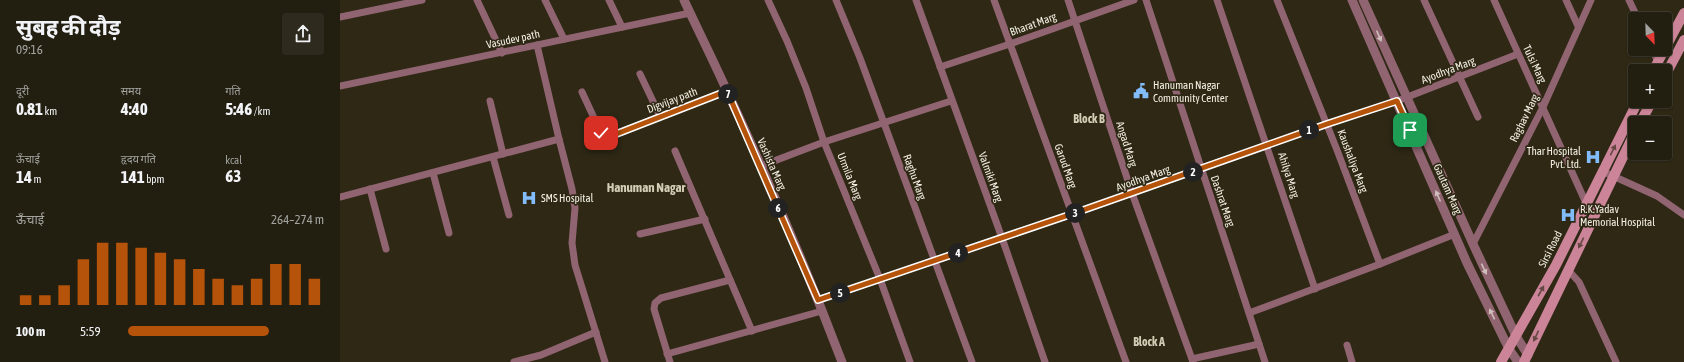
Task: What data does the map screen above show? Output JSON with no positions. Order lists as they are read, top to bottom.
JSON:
{
  "streets": {
    "main road": ["Sirsi Road"],
    "street": [
      "Bharat Marg",
      "Vasudev path",
      "Tulsi Marg",
      "Ayodhya Marg",
      "Digvijay path",
      "Raghav Marg",
      "Angad Marg",
      "Kaushaliya Marg",
      "Vashista Marg",
      "Garud Marg",
      "Ahilya Marg",
      "Urmila Marg",
      "Raghu Marg",
      "Valmiki Marg",
      "Gautam Marg",
      "Dashrat Marg"
    ]
  },
  "crossings": [
    ["Bharat Marg", "Angad Marg"],
    ["Bharat Marg", "Garud Marg"],
    ["Bharat Marg", "Valmiki Marg"],
    ["Vasudev path", "Vashista Marg"],
    ["Tulsi Marg", "Ayodhya Marg"],
    ["Tulsi Marg", "Raghav Marg"],
    ["Tulsi Marg", "Sirsi Road"],
    ["Ayodhya Marg", "Angad Marg"],
    ["Ayodhya Marg", "Kaushaliya Marg"],
    ["Ayodhya Marg", "Vashista Marg"],
    ["Ayodhya Marg", "Garud Marg"],
    ["Ayodhya Marg", "Ahilya Marg"],
    ["Ayodhya Marg", "Urmila Marg"],
    ["Ayodhya Marg", "Raghu Marg"],
    ["Ayodhya Marg", "Valmiki Marg"],
    ["Ayodhya Marg", "Gautam Marg"],
    ["Ayodhya Marg", "Dashrat Marg"],
    ["Digvijay path", "Vashista Marg"],
    ["Raghav Marg", "Gautam Marg"],
    ["Gautam Marg", "Sirsi Road"]
  ],
  "districts": ["Block B", "Hanuman Nagar", "Block A"],
  "places": {
    "public building": ["Hanuman Nagar Community Center"],
    "hospital": ["Thar Hospital Pvt. Ltd.", "SMS Hospital", "R.K.Yadav Memorial Hospital"]
  },
  "north": "bottom right",
  "page": {
    "heading": ["सुबह की दौड़", "09:16"],
    "map_buttons": ["+", "−"],
    "stats": [
      ["दूरी", "0.81 km"],
      ["समय", "4:40"],
      ["गति", "5:46 /km"],
      ["ऊँचाई", "14 m"],
      ["हृदय गति", "141 bpm"],
      ["kcal", "63"]
    ],
    "pins": [
      "7",
      "1",
      "2",
      "6",
      "3",
      "4",
      "5"
    ],
    "chart": ["ऊँचाई", "264–274 m"],
    "list": [
      {
        "name": "100 m",
        "note": "5:59"
      }
    ]
  }
}
